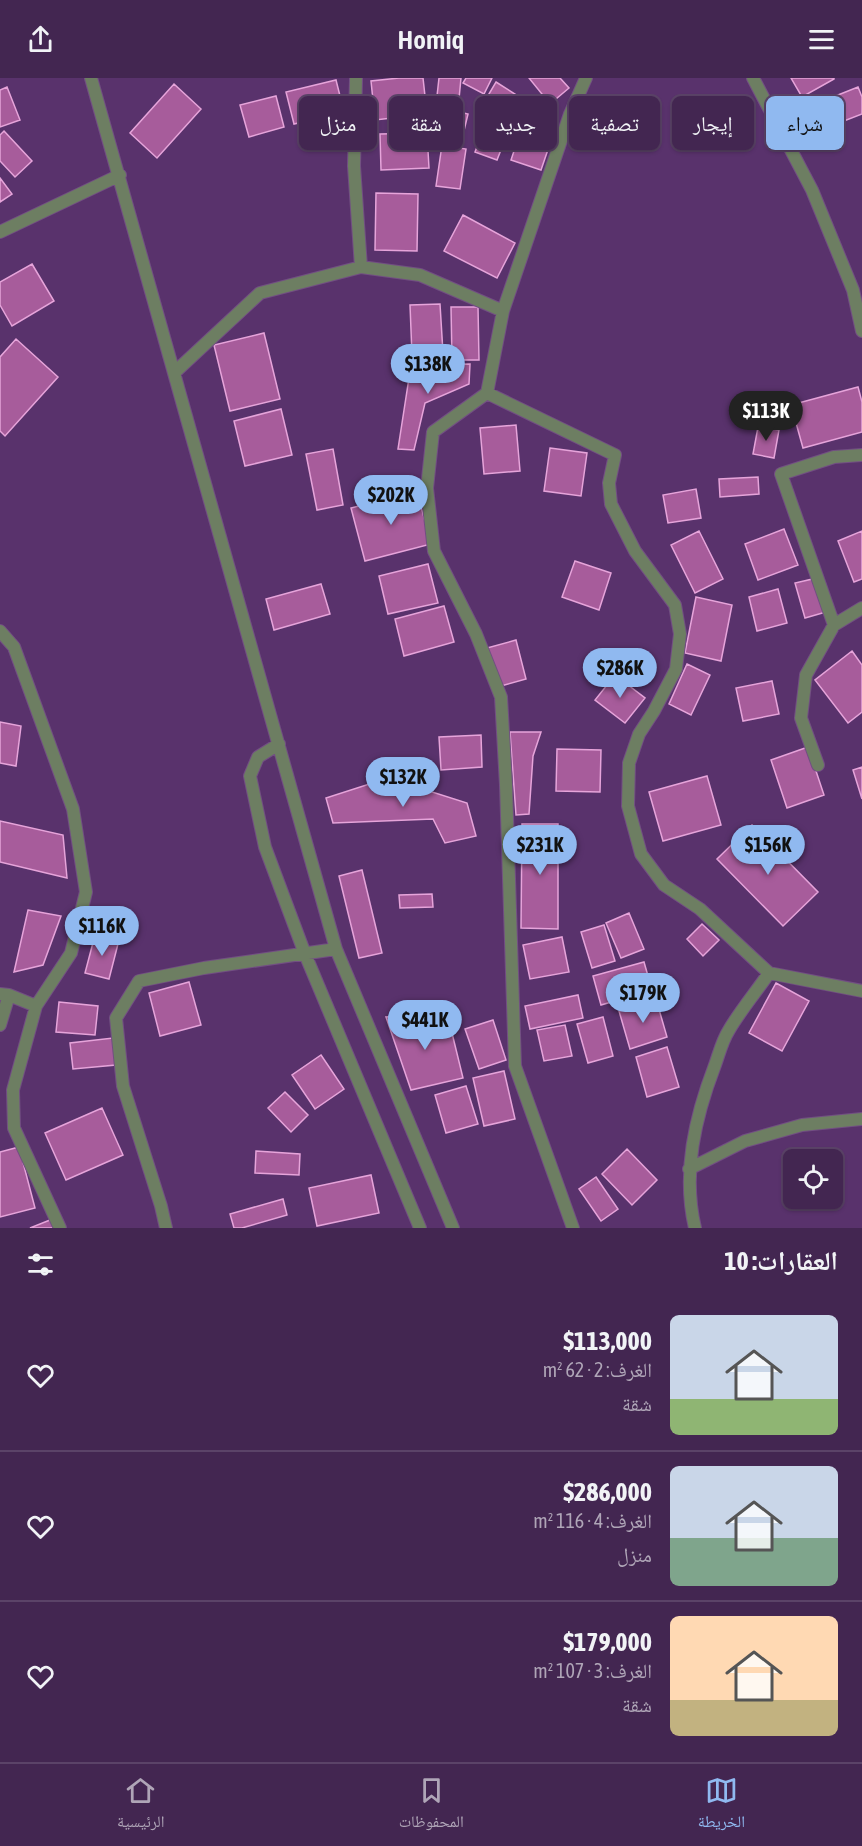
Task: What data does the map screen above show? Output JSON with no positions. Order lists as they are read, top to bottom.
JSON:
{
  "page": {
    "header": "Homiq",
    "chip": [
      "شراء",
      "إيجار",
      "تصفية",
      "جديد",
      "شقة",
      "منزل"
    ],
    "price": [
      "$138K",
      "$113K",
      "$202K",
      "$286K",
      "$132K",
      "$231K",
      "$156K",
      "$116K",
      "$179K",
      "$441K"
    ],
    "heading": "العقارات: 10",
    "list": [
      {
        "name": "$113,000",
        "note": "الغرف: 2 · 62 m² · شقة"
      },
      {
        "name": "$286,000",
        "note": "الغرف: 4 · 116 m² · منزل"
      },
      {
        "name": "$179,000",
        "note": "الغرف: 3 · 107 m² · شقة"
      }
    ],
    "tabs": ["الخريطة", "المحفوظات", "الرئيسية"]
  }
}
